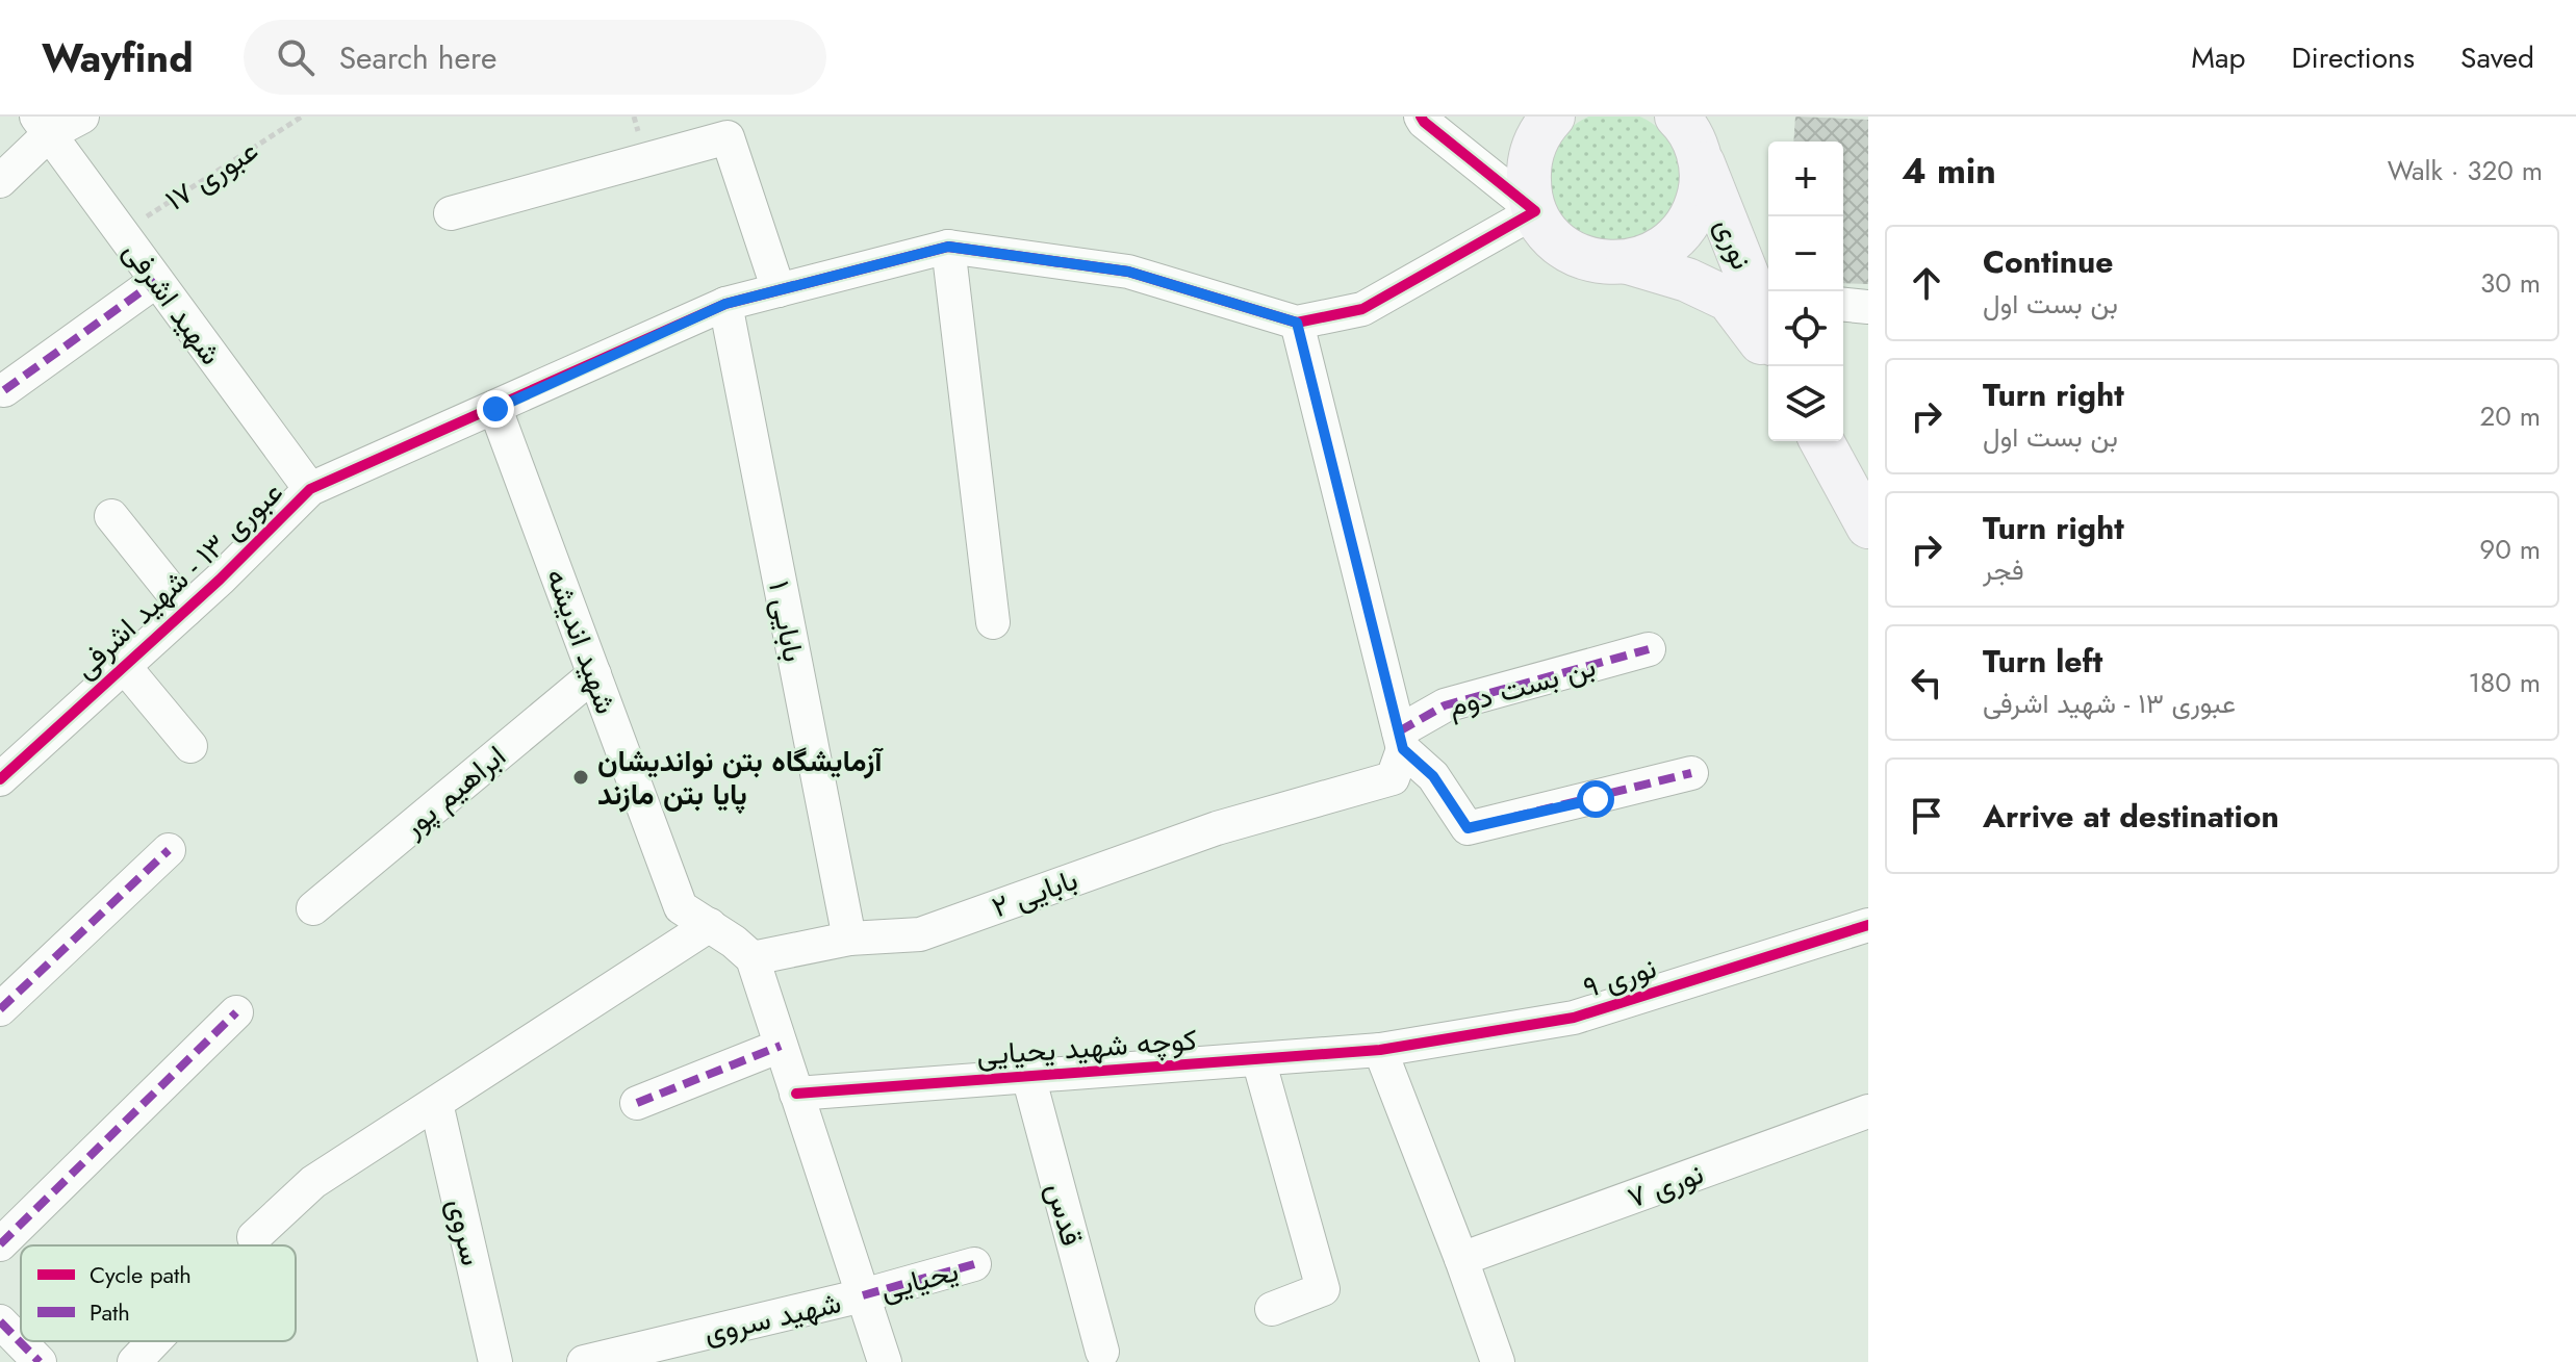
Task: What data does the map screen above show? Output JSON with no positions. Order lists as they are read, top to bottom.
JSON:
{
  "streets": {
    "main road": ["نوری"],
    "street": [
      "شهید اشرفی",
      "عبوری ۱۳ - شهید اشرفی",
      "بابایی ۱",
      "شهید اندیشه",
      "بن بست دوم",
      "ابراهیم پور",
      "بابایی ۲",
      "نوری ۹",
      "کوچه شهید یحیایی",
      "نوری ۷",
      "قدس",
      "سروی",
      "یحیایی",
      "شهید سروی"
    ],
    "path": ["عبوری ۱۷"]
  },
  "crossings": [
    ["عبوری ۱۷", "شهید اشرفی"],
    ["نوری", "عبوری ۱۳ - شهید اشرفی"],
    ["شهید اشرفی", "عبوری ۱۳ - شهید اشرفی"],
    ["عبوری ۱۳ - شهید اشرفی", "بابایی ۱"],
    ["عبوری ۱۳ - شهید اشرفی", "شهید اندیشه"],
    ["بابایی ۱", "بابایی ۲"],
    ["شهید اندیشه", "ابراهیم پور"],
    ["شهید اندیشه", "بابایی ۲"],
    ["بن بست دوم", "بابایی ۲"],
    ["نوری ۹", "کوچه شهید یحیایی"],
    ["کوچه شهید یحیایی", "قدس"],
    ["یحیایی", "شهید سروی"]
  ],
  "places": ["آزمایشگاه بتن نواندیشان پایا بتن مازند"],
  "legend": ["Cycle path", "Path"],
  "page": {
    "header": "Wayfind",
    "search": "Search here",
    "nav": ["Map", "Directions", "Saved"],
    "heading": ["4 min", "Walk · 320 m"],
    "map_buttons": ["+", "−"],
    "list": [
      ["Continue", "بن بست اول", "30 m"],
      ["Turn right", "بن بست اول", "20 m"],
      ["Turn right", "فجر", "90 m"],
      ["Turn left", "عبوری ۱۳ - شهید اشرفی", "180 m"],
      "Arrive at destination"
    ]
  }
}
